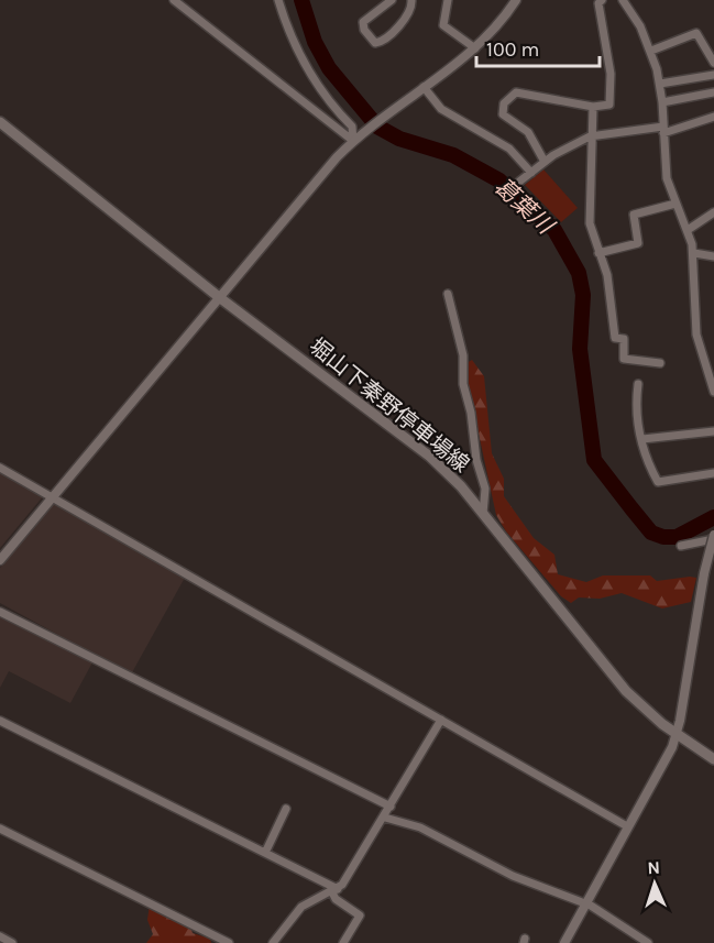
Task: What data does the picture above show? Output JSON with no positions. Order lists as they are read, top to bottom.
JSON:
{
  "streets": {
    "main road": ["堀山下秦野停車場線"]
  },
  "water": ["葛葉川"],
  "scale_bar": "100 m",
  "north": "top"
}
